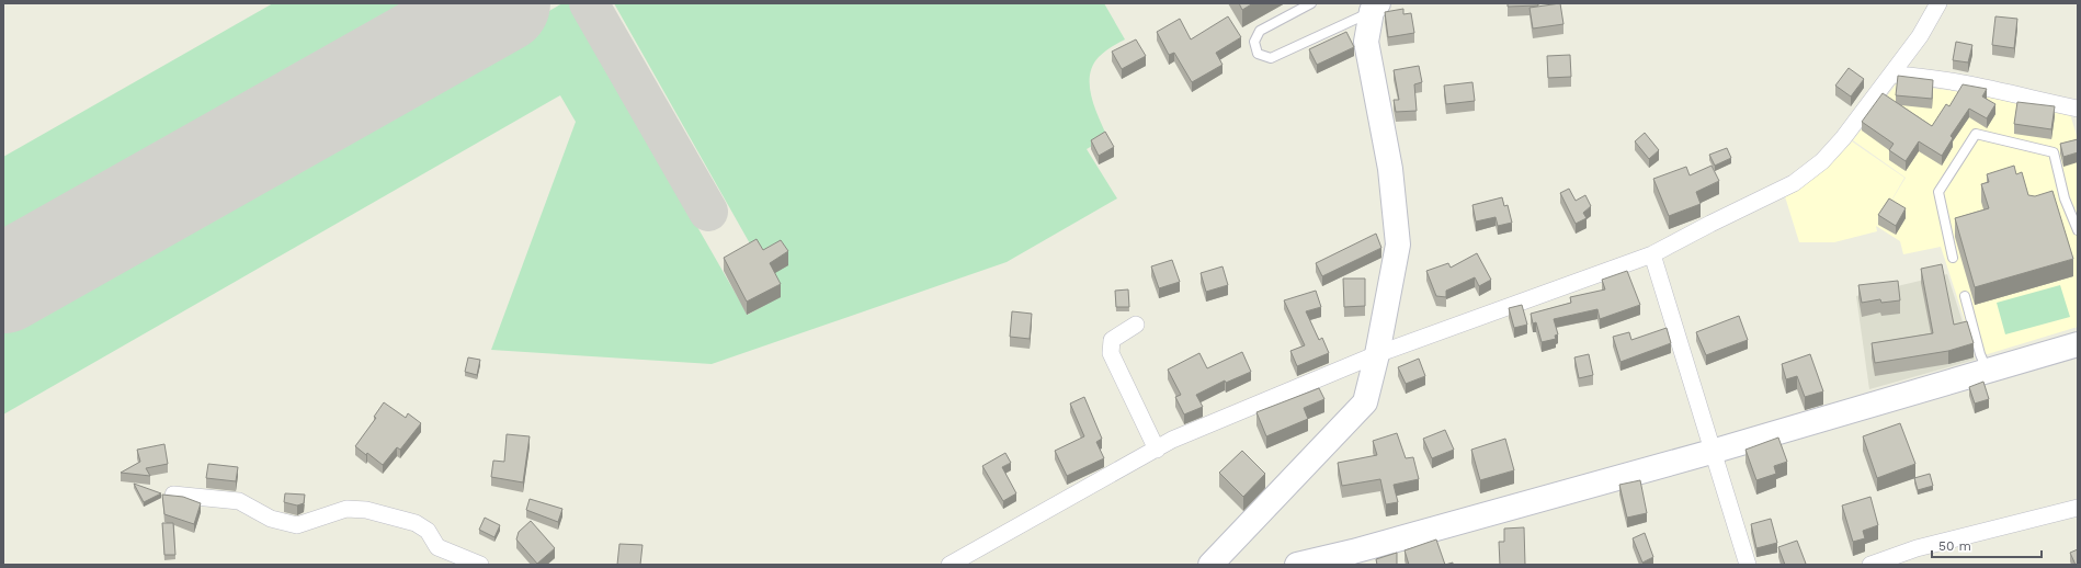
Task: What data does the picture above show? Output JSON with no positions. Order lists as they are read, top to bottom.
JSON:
{
  "scale_bar": "50 m"
}
